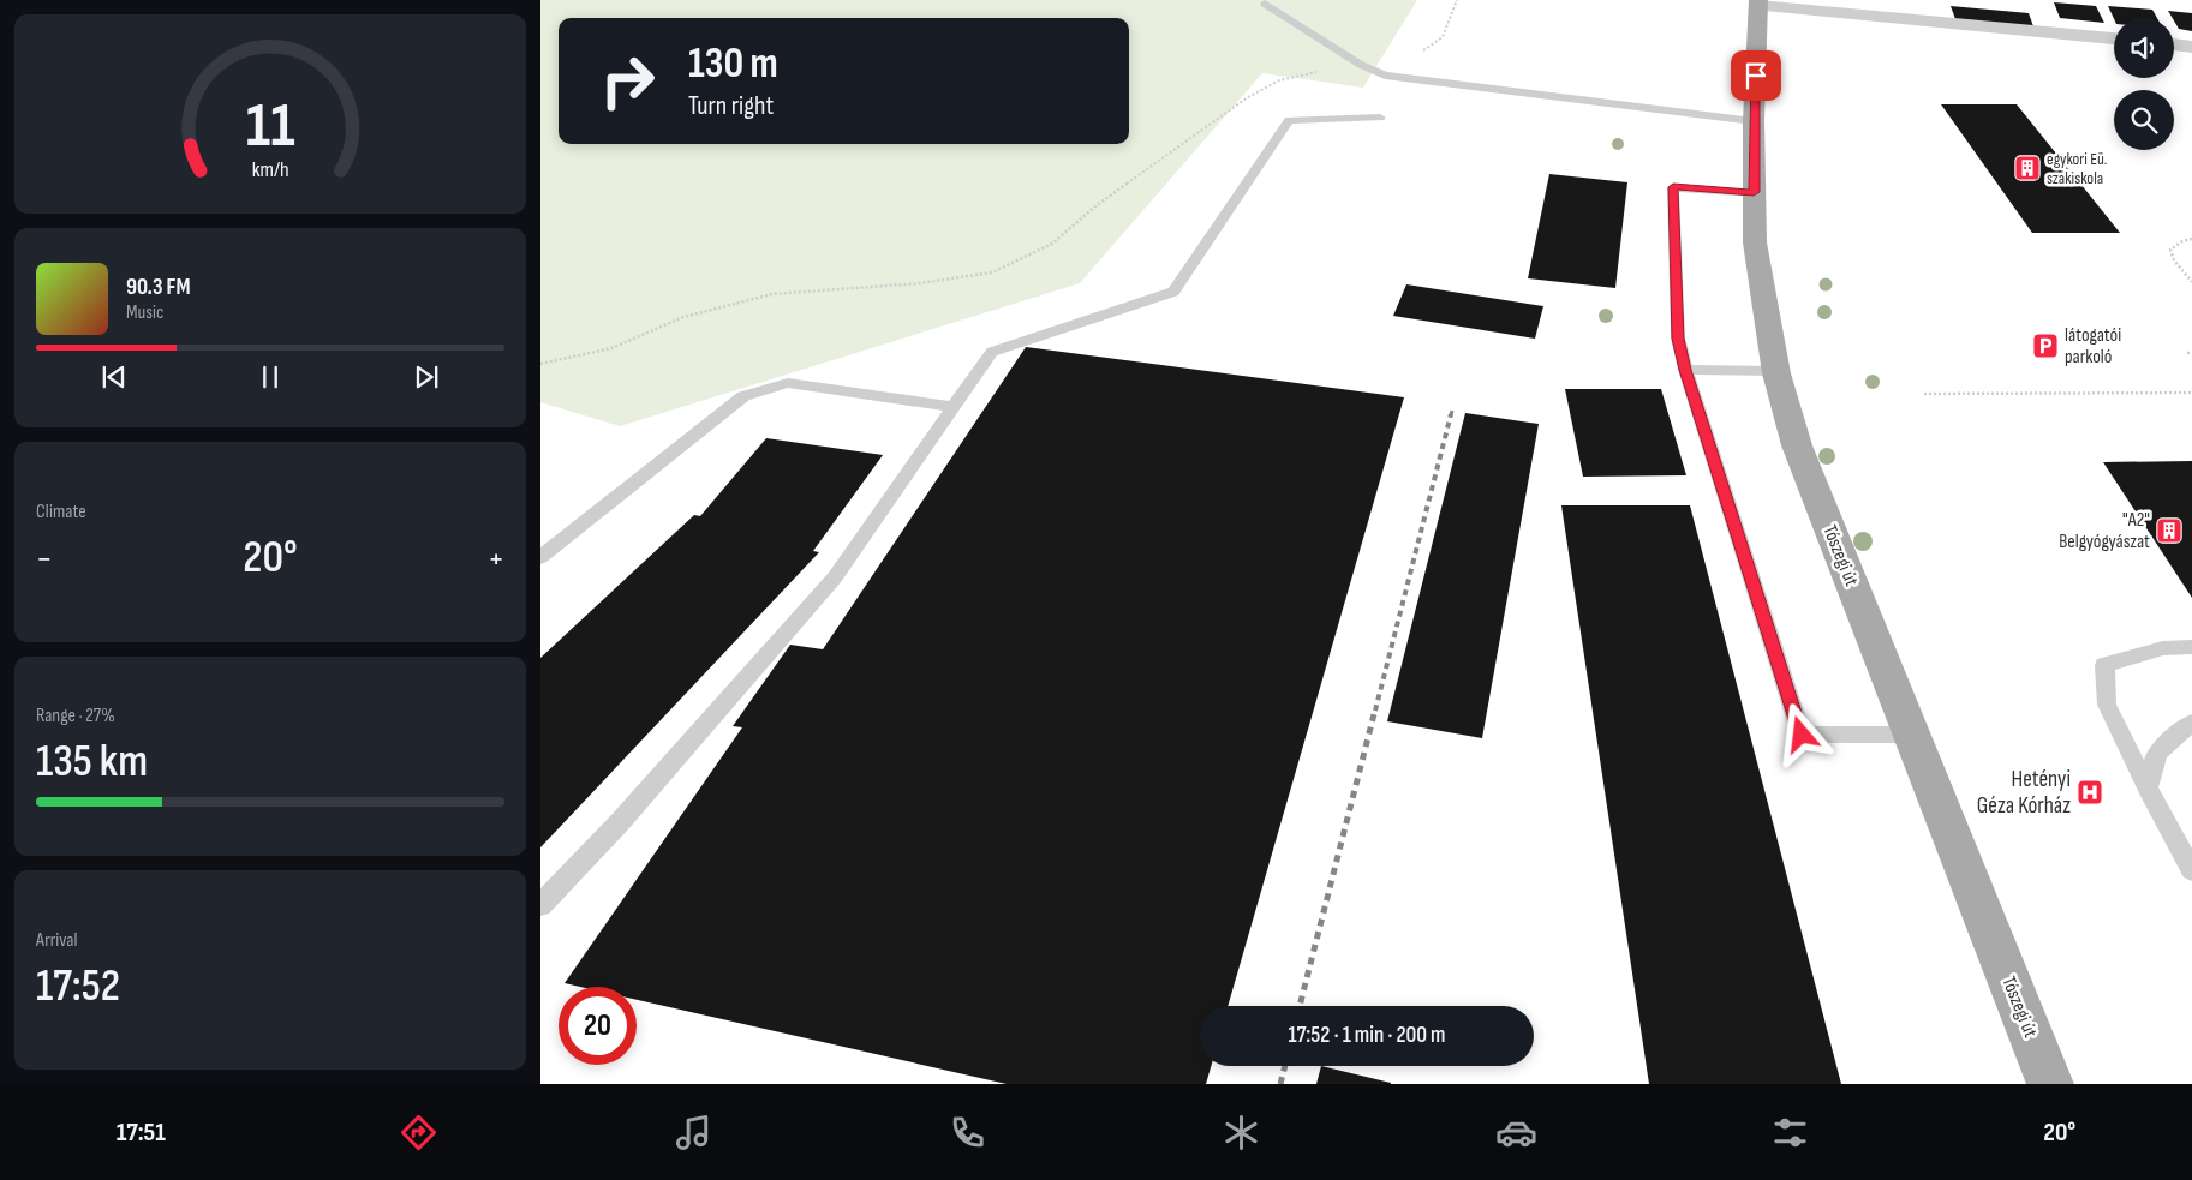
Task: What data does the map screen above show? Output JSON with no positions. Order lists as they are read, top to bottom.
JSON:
{
  "streets": {
    "main road": ["Tószegi út"]
  },
  "places": {
    "building": ["egykori Eü. szakiskola", "\"A2\" Belgyógyászat"],
    "parking": ["látogatói parkoló"],
    "hospital": ["Hetényi Géza Kórház"]
  },
  "page": {
    "turn": ["130 m", "Turn right"],
    "song": ["90.3 FM", "Music"],
    "tile": [
      "Climate",
      ["Range · 27%", "135 km"],
      ["Arrival", "17:52"]
    ],
    "heat": ["−", "20°", "+"],
    "limit": "20",
    "trip": "17:52 · 1 min · 200 m",
    "tabs": ["17:51", "20°"],
    "gauge": ["11", "km/h"]
  }
}
